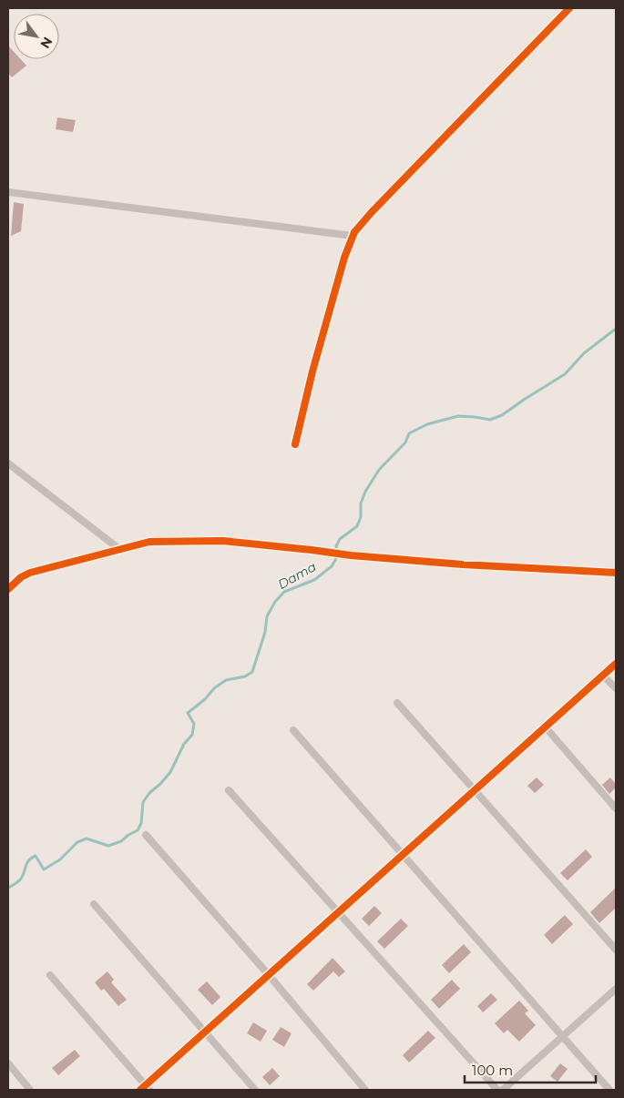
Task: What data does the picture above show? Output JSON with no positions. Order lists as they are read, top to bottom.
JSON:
{
  "water": ["Dama"],
  "scale_bar": "100 m",
  "north": "bottom right"
}
